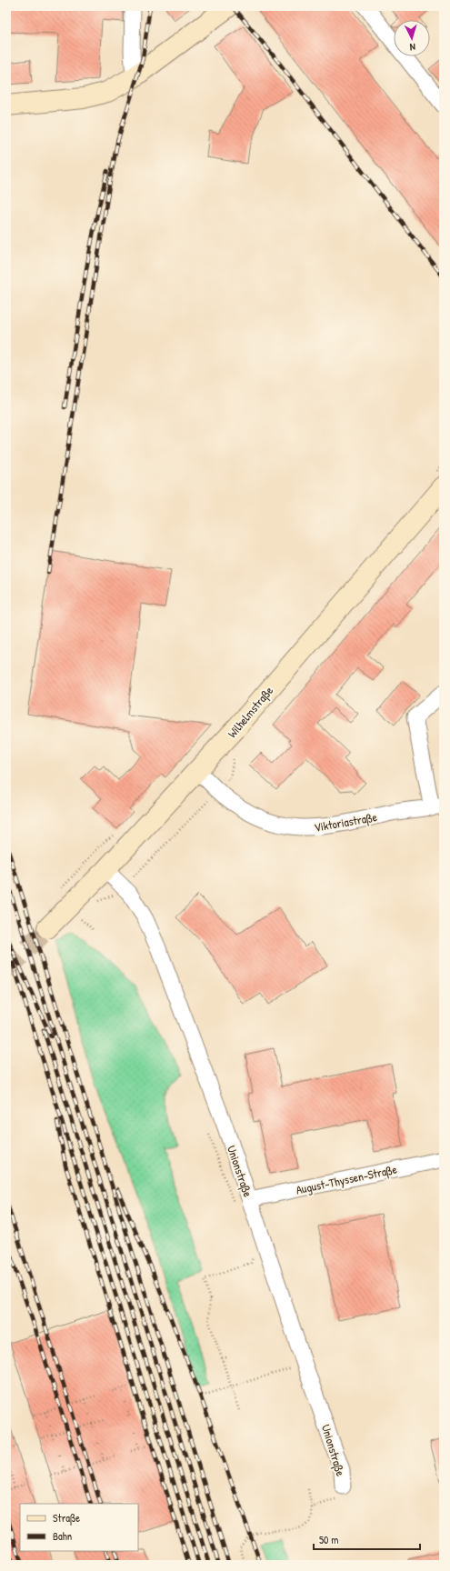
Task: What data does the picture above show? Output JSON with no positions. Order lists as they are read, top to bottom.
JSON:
{
  "streets": {
    "main road": ["Wilhelmstraße"],
    "street": ["Viktoriastraße", "Unionstraße", "August-Thyssen-Straße"]
  },
  "crossings": [
    ["Wilhelmstraße", "Viktoriastraße"],
    ["Wilhelmstraße", "Unionstraße"],
    ["Unionstraße", "August-Thyssen-Straße"]
  ],
  "legend": ["Straße", "Bahn"],
  "scale_bar": "50 m",
  "north": "bottom"
}
